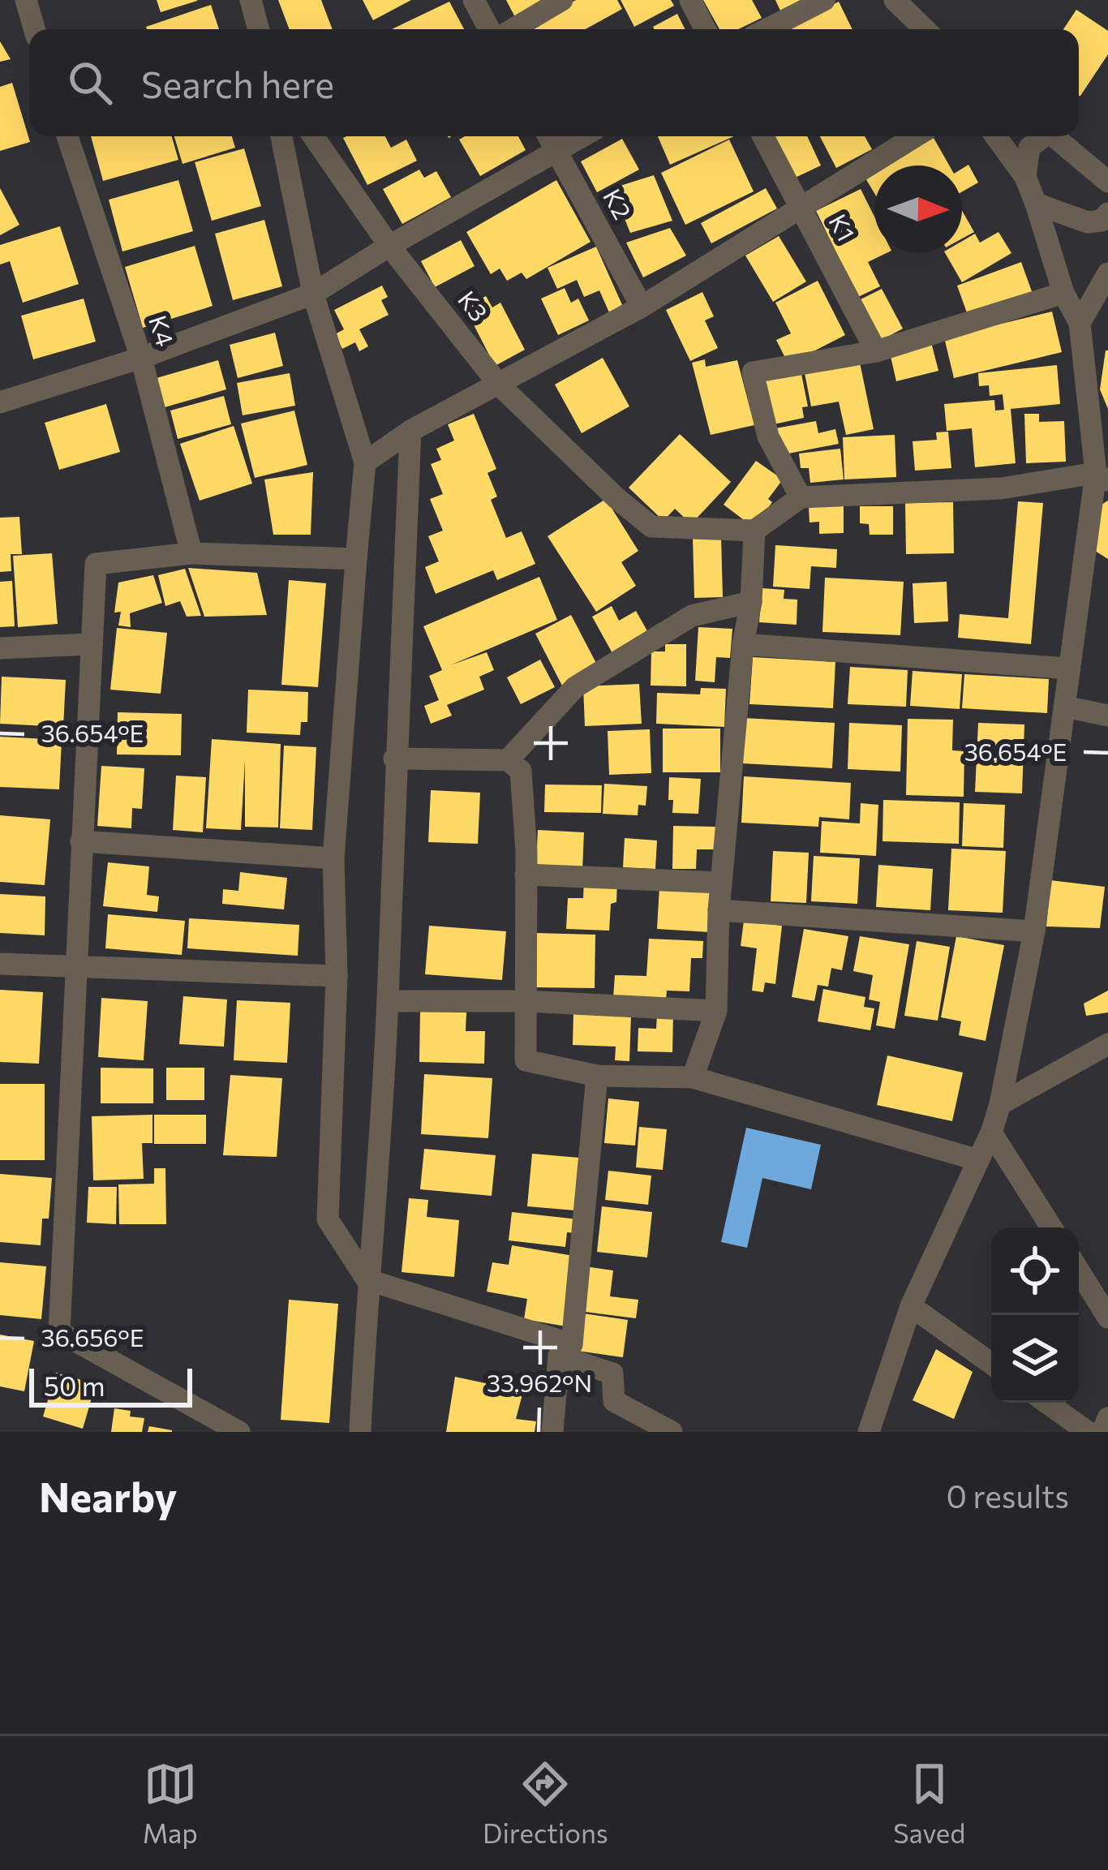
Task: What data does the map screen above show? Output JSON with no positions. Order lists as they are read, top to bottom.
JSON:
{
  "streets": {
    "street": [
      "K2",
      "K1",
      "K3",
      "K4"
    ]
  },
  "scale_bar": "50 m",
  "north": "right",
  "page": {
    "search": "Search here",
    "scale": "50 m",
    "heading": ["Nearby", "0 results"],
    "nav": ["Map", "Directions", "Saved"]
  },
  "coordinates": ["36.654°E", "36.656°E", "33.962°N"]
}
